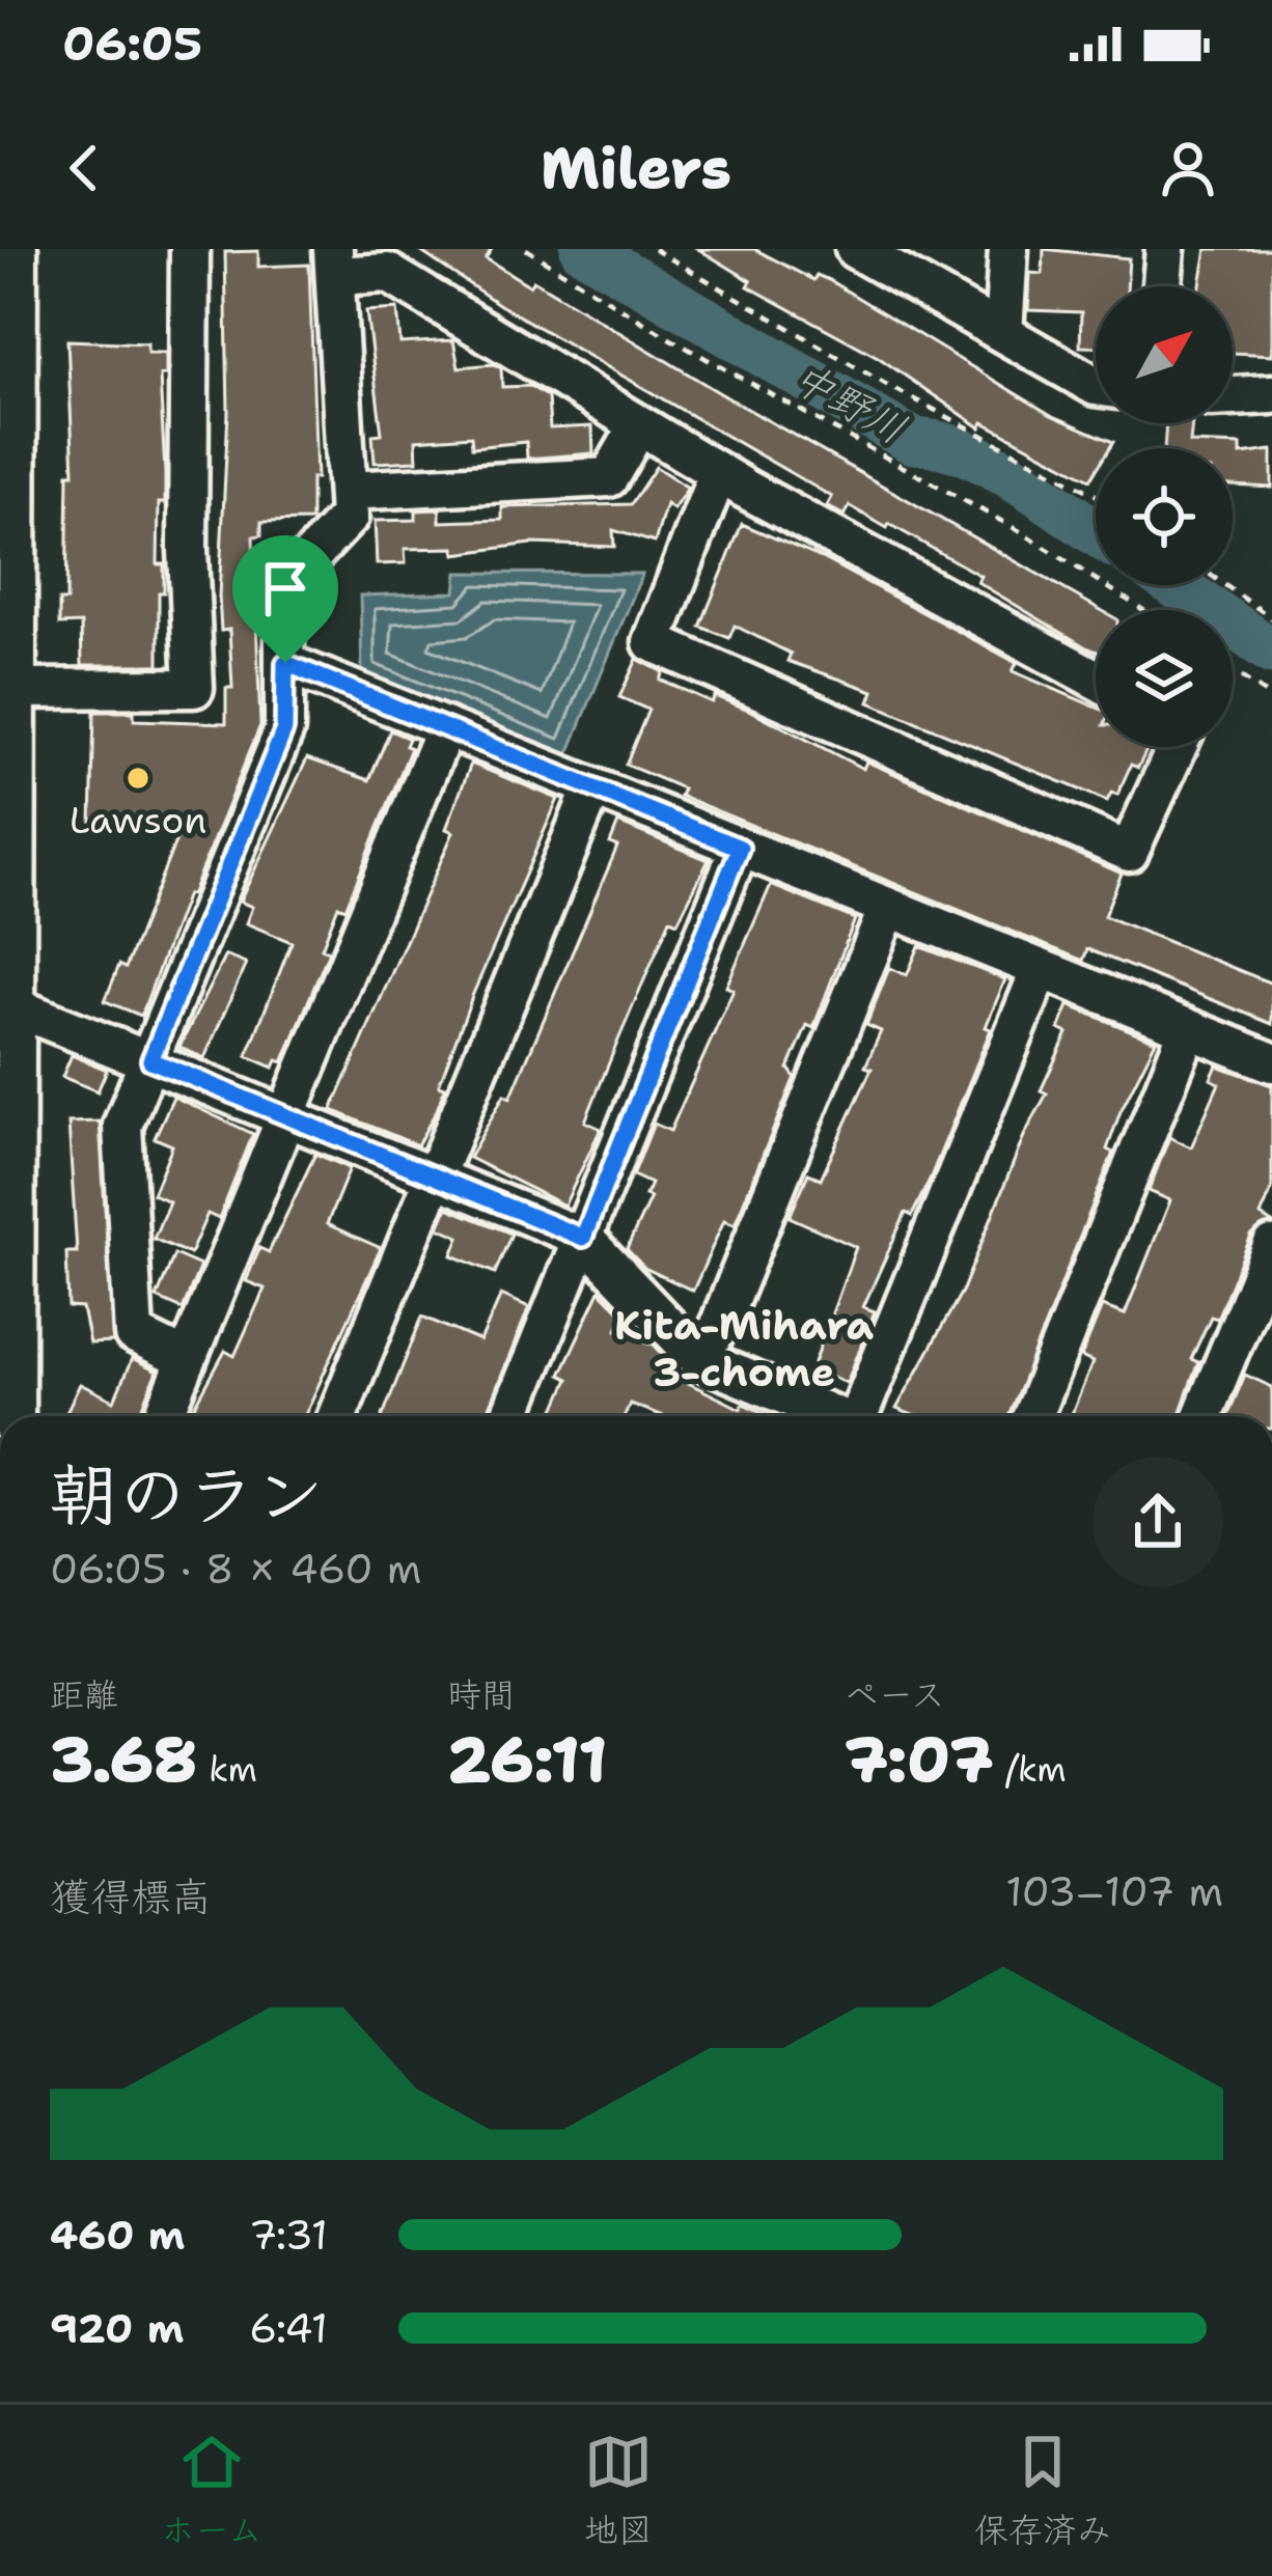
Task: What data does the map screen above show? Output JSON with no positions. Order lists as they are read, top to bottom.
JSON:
{
  "districts": ["Kita-Mihara 3-chome"],
  "water": ["中野川"],
  "places": ["Lawson"],
  "north": "top right",
  "page": {
    "status": "06:05",
    "header": "Milers",
    "heading": ["朝のラン", "06:05 · 8 × 460 m"],
    "stats": [
      ["距離", "3.68 km"],
      ["時間", "26:11"],
      ["ペース", "7:07 /km"]
    ],
    "chart": ["獲得標高", "103–107 m"],
    "list": [
      {
        "name": "460 m",
        "note": "7:31"
      },
      {
        "name": "920 m",
        "note": "6:41"
      }
    ],
    "tabs": ["ホーム", "地図", "保存済み"]
  }
}
